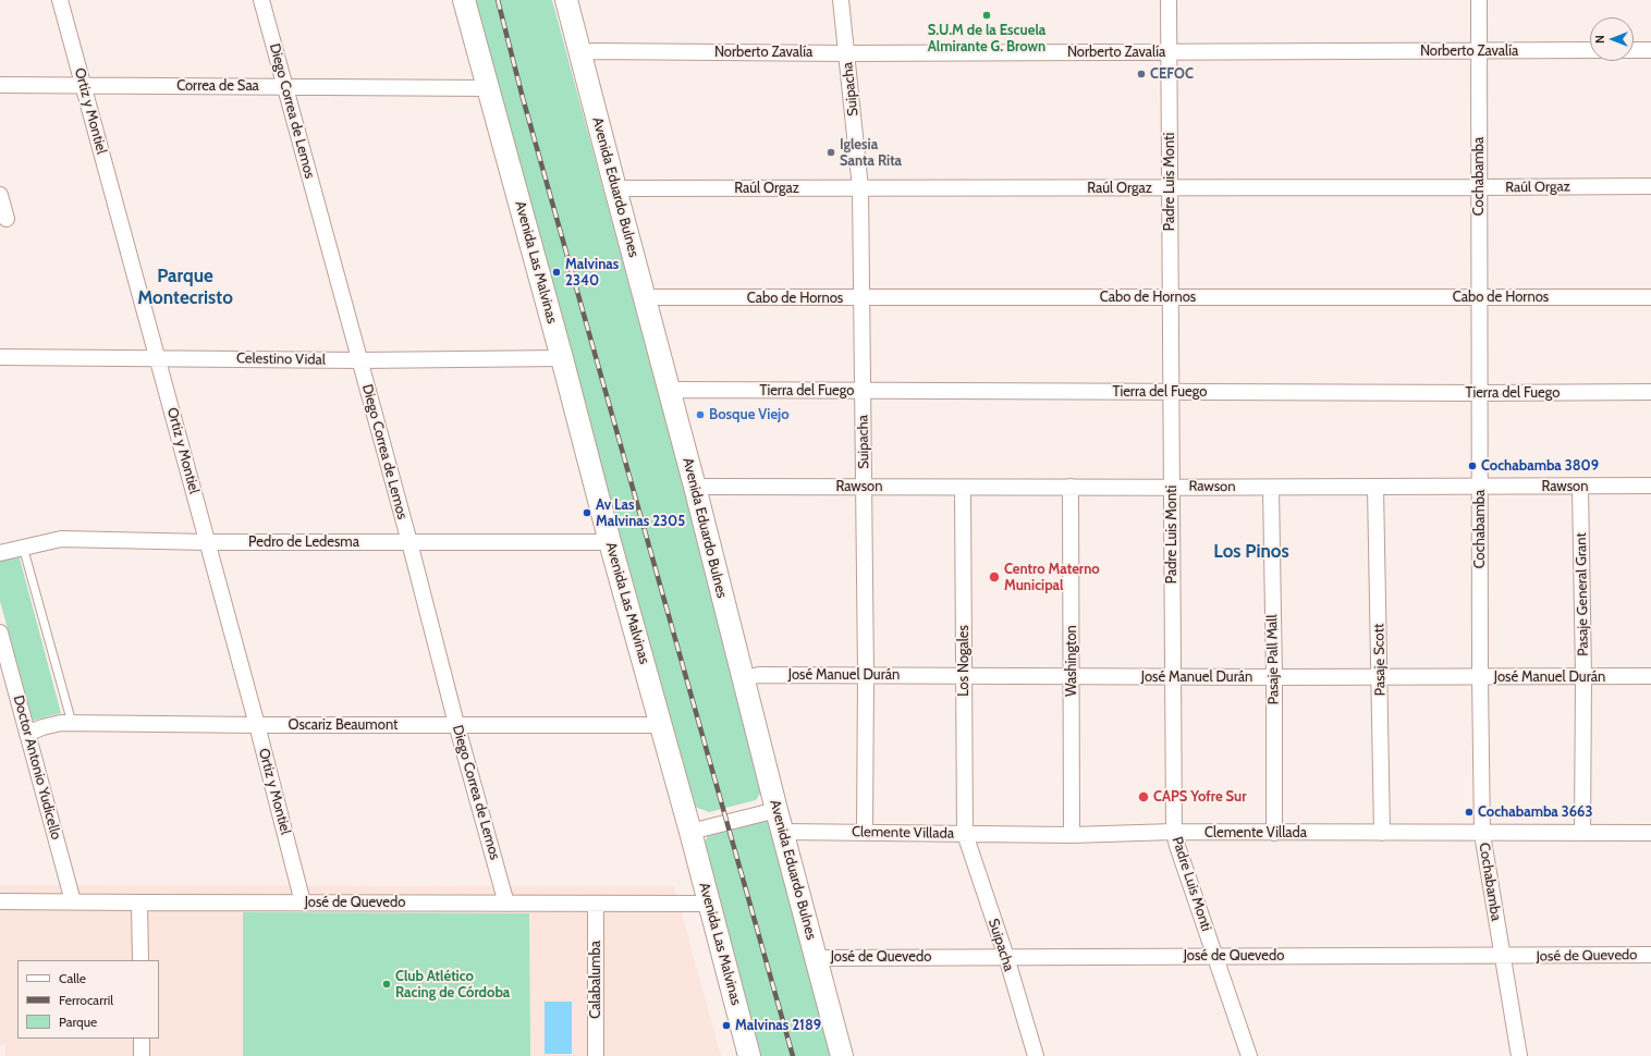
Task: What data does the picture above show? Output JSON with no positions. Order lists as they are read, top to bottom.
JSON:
{
  "streets": {
    "main road": ["Avenida Eduardo Bulnes", "Avenida Las Malvinas"],
    "street": [
      "Norberto Zavalía",
      "Correa de Saa",
      "Suipacha",
      "Ortiz y Montiel",
      "Diego Correa de Lemos",
      "Cochabamba",
      "Padre Luis Monti",
      "Raúl Orgaz",
      "Cabo de Hornos",
      "Celestino Vidal",
      "Tierra del Fuego",
      "Rawson",
      "Pedro de Ledesma",
      "Pasaje General Grant",
      "Pasaje Pall Mall",
      "Pasaje Scott",
      "Los Nogales",
      "Washington",
      "José Manuel Durán",
      "Oscariz Beaumont",
      "Doctor Antonio Yudicello",
      "Clemente Villada",
      "José de Quevedo",
      "Calabalumba"
    ]
  },
  "crossings": [
    ["Norberto Zavalía", "Suipacha"],
    ["Norberto Zavalía", "Cochabamba"],
    ["Norberto Zavalía", "Padre Luis Monti"],
    ["Norberto Zavalía", "Avenida Eduardo Bulnes"],
    ["Correa de Saa", "Ortiz y Montiel"],
    ["Correa de Saa", "Diego Correa de Lemos"],
    ["Correa de Saa", "Avenida Las Malvinas"],
    ["Suipacha", "Raúl Orgaz"],
    ["Suipacha", "Cabo de Hornos"],
    ["Suipacha", "Tierra del Fuego"],
    ["Suipacha", "Rawson"],
    ["Suipacha", "Los Nogales"],
    ["Suipacha", "José Manuel Durán"],
    ["Suipacha", "Clemente Villada"],
    ["Suipacha", "José de Quevedo"],
    ["Ortiz y Montiel", "Celestino Vidal"],
    ["Ortiz y Montiel", "Pedro de Ledesma"],
    ["Ortiz y Montiel", "Oscariz Beaumont"],
    ["Ortiz y Montiel", "José de Quevedo"],
    ["Diego Correa de Lemos", "Celestino Vidal"],
    ["Diego Correa de Lemos", "Pedro de Ledesma"],
    ["Diego Correa de Lemos", "Oscariz Beaumont"],
    ["Diego Correa de Lemos", "José de Quevedo"],
    ["Cochabamba", "Raúl Orgaz"],
    ["Cochabamba", "Cabo de Hornos"],
    ["Cochabamba", "Tierra del Fuego"],
    ["Cochabamba", "Rawson"],
    ["Cochabamba", "José Manuel Durán"],
    ["Cochabamba", "Clemente Villada"],
    ["Cochabamba", "José de Quevedo"],
    ["Padre Luis Monti", "Raúl Orgaz"],
    ["Padre Luis Monti", "Cabo de Hornos"],
    ["Padre Luis Monti", "Tierra del Fuego"],
    ["Padre Luis Monti", "Rawson"],
    ["Padre Luis Monti", "José Manuel Durán"],
    ["Padre Luis Monti", "Clemente Villada"],
    ["Padre Luis Monti", "José de Quevedo"],
    ["Avenida Eduardo Bulnes", "Raúl Orgaz"],
    ["Avenida Eduardo Bulnes", "Cabo de Hornos"],
    ["Avenida Eduardo Bulnes", "Tierra del Fuego"],
    ["Avenida Eduardo Bulnes", "Rawson"],
    ["Avenida Eduardo Bulnes", "José Manuel Durán"],
    ["Avenida Eduardo Bulnes", "Clemente Villada"],
    ["Avenida Eduardo Bulnes", "José de Quevedo"],
    ["Avenida Las Malvinas", "Celestino Vidal"],
    ["Avenida Las Malvinas", "Pedro de Ledesma"],
    ["Avenida Las Malvinas", "Oscariz Beaumont"],
    ["Avenida Las Malvinas", "José de Quevedo"],
    ["Rawson", "Pasaje General Grant"],
    ["Rawson", "Pasaje Pall Mall"],
    ["Rawson", "Pasaje Scott"],
    ["Rawson", "Los Nogales"],
    ["Rawson", "Washington"],
    ["Pasaje General Grant", "José Manuel Durán"],
    ["Pasaje General Grant", "Clemente Villada"],
    ["Pasaje Pall Mall", "José Manuel Durán"],
    ["Pasaje Pall Mall", "Clemente Villada"],
    ["Pasaje Scott", "José Manuel Durán"],
    ["Pasaje Scott", "Clemente Villada"],
    ["Los Nogales", "José Manuel Durán"],
    ["Los Nogales", "Clemente Villada"],
    ["Washington", "José Manuel Durán"],
    ["Washington", "Clemente Villada"],
    ["Oscariz Beaumont", "Doctor Antonio Yudicello"],
    ["Doctor Antonio Yudicello", "José de Quevedo"],
    ["José de Quevedo", "Calabalumba"]
  ],
  "districts": ["Parque Montecristo", "Los Pinos"],
  "places": [
    "S.U.M de la Escuela Almirante G. Brown",
    "CEFOC",
    "Iglesia Santa Rita",
    "Malvinas 2340",
    "Bosque Viejo",
    "Cochabamba 3809",
    "Av Las Malvinas 2305",
    "Centro Materno Municipal",
    "CAPS Yofre Sur",
    "Cochabamba 3663",
    "Club Atlético Racing de Córdoba",
    "Malvinas 2189"
  ],
  "legend": ["Calle", "Ferrocarril", "Parque"],
  "north": "left"
}
